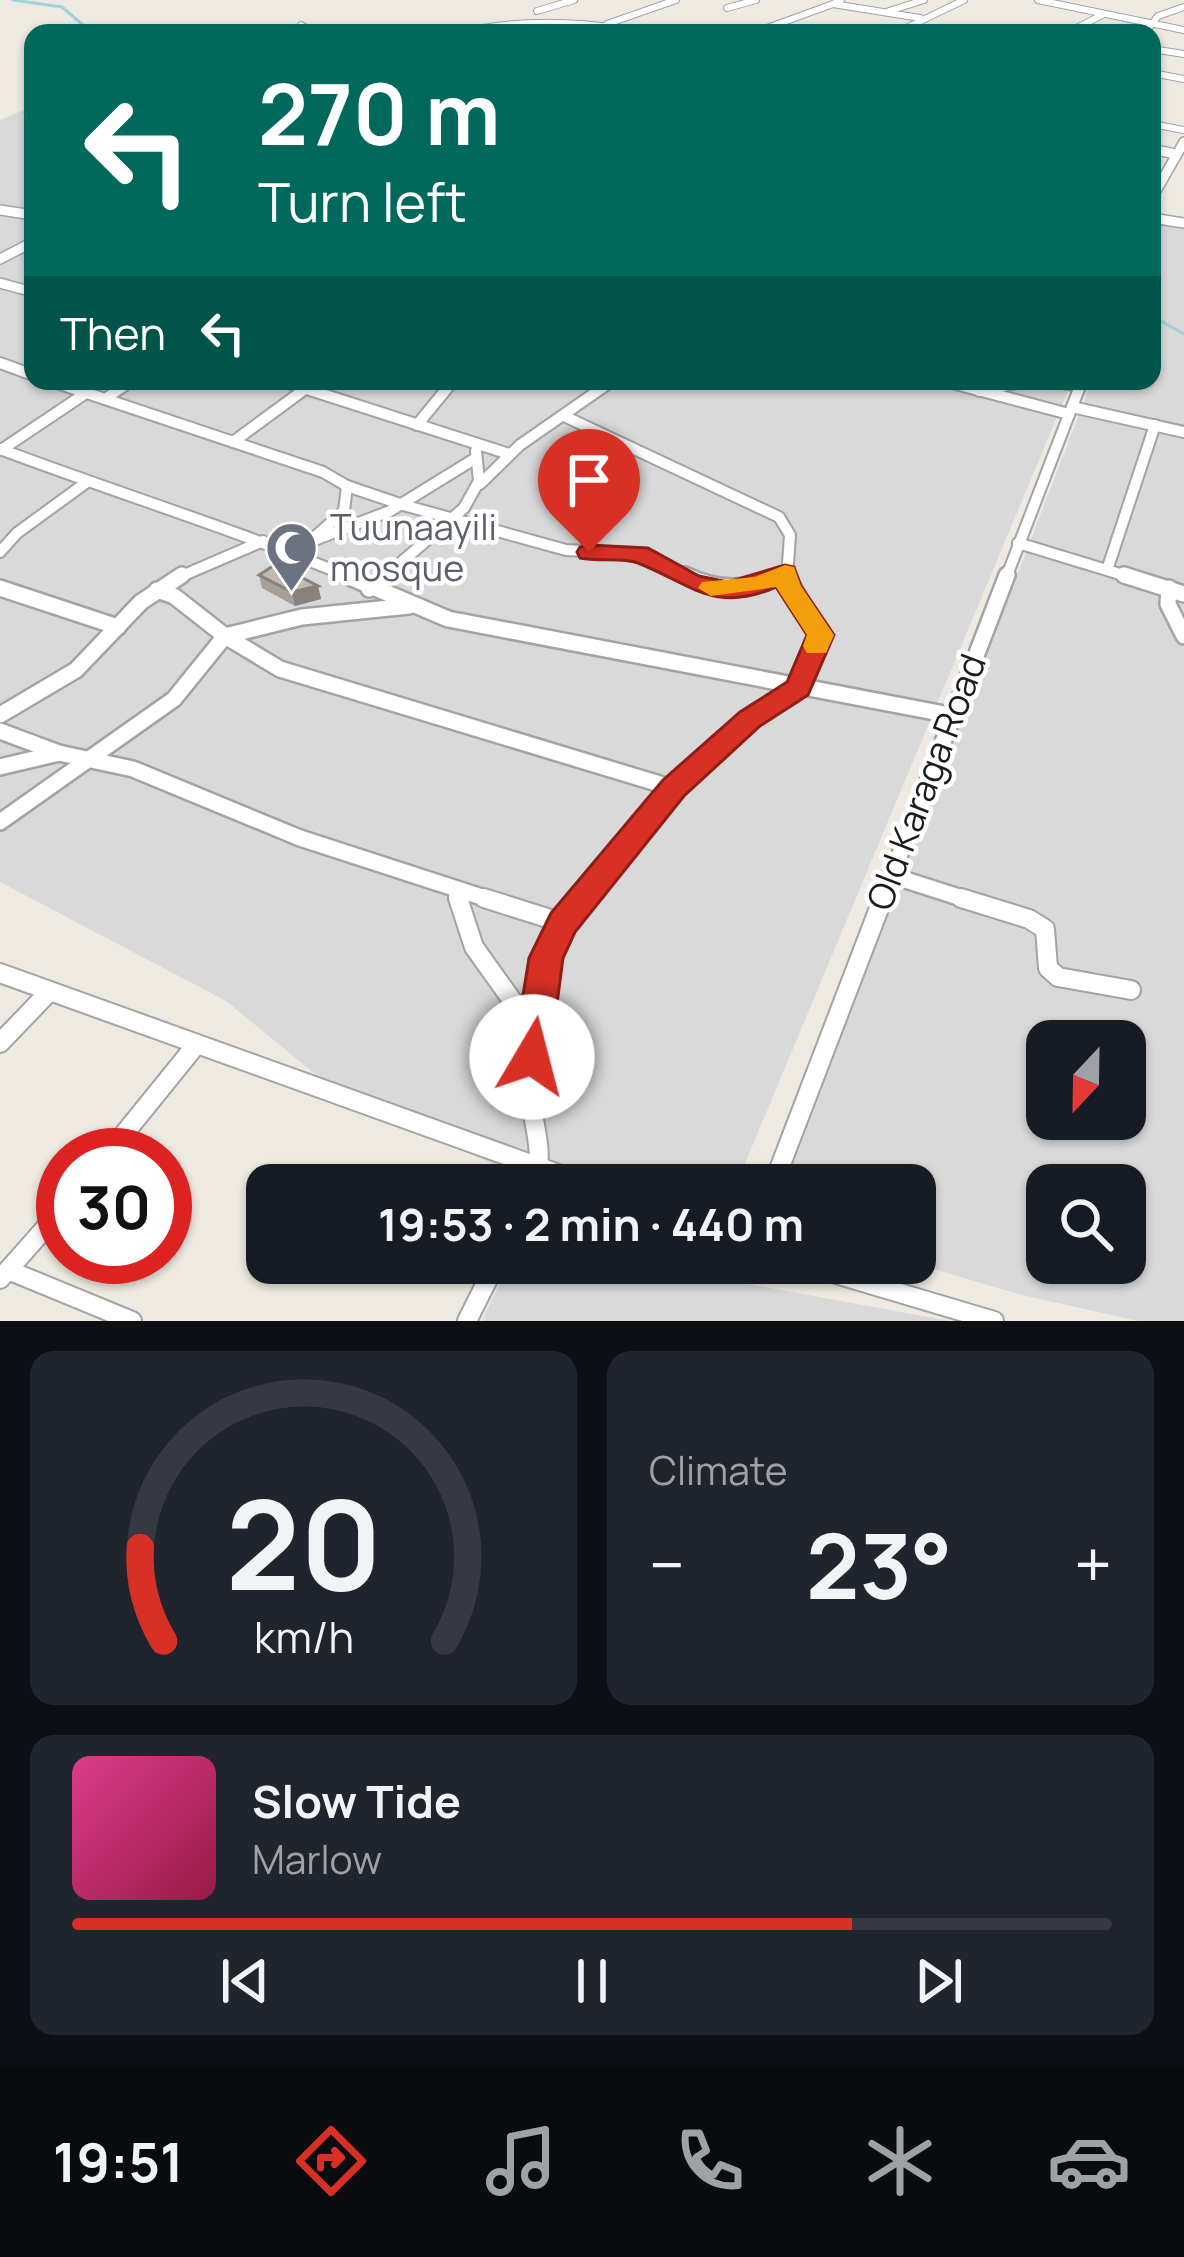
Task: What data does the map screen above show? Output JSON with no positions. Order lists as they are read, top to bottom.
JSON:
{
  "streets": {
    "street": ["Old Karaga Road"]
  },
  "places": {
    "mosque": ["Tuunaayili mosque"]
  },
  "north": "bottom",
  "page": {
    "turn": ["270 m", "Turn left"],
    "then": "Then",
    "limit": "30",
    "trip": "19:53 · 2 min · 440 m",
    "tile": "Climate",
    "heat": ["−", "23°", "+"],
    "song": ["Slow Tide", "Marlow"],
    "tabs": "19:51",
    "gauge": ["20", "km/h"]
  }
}
